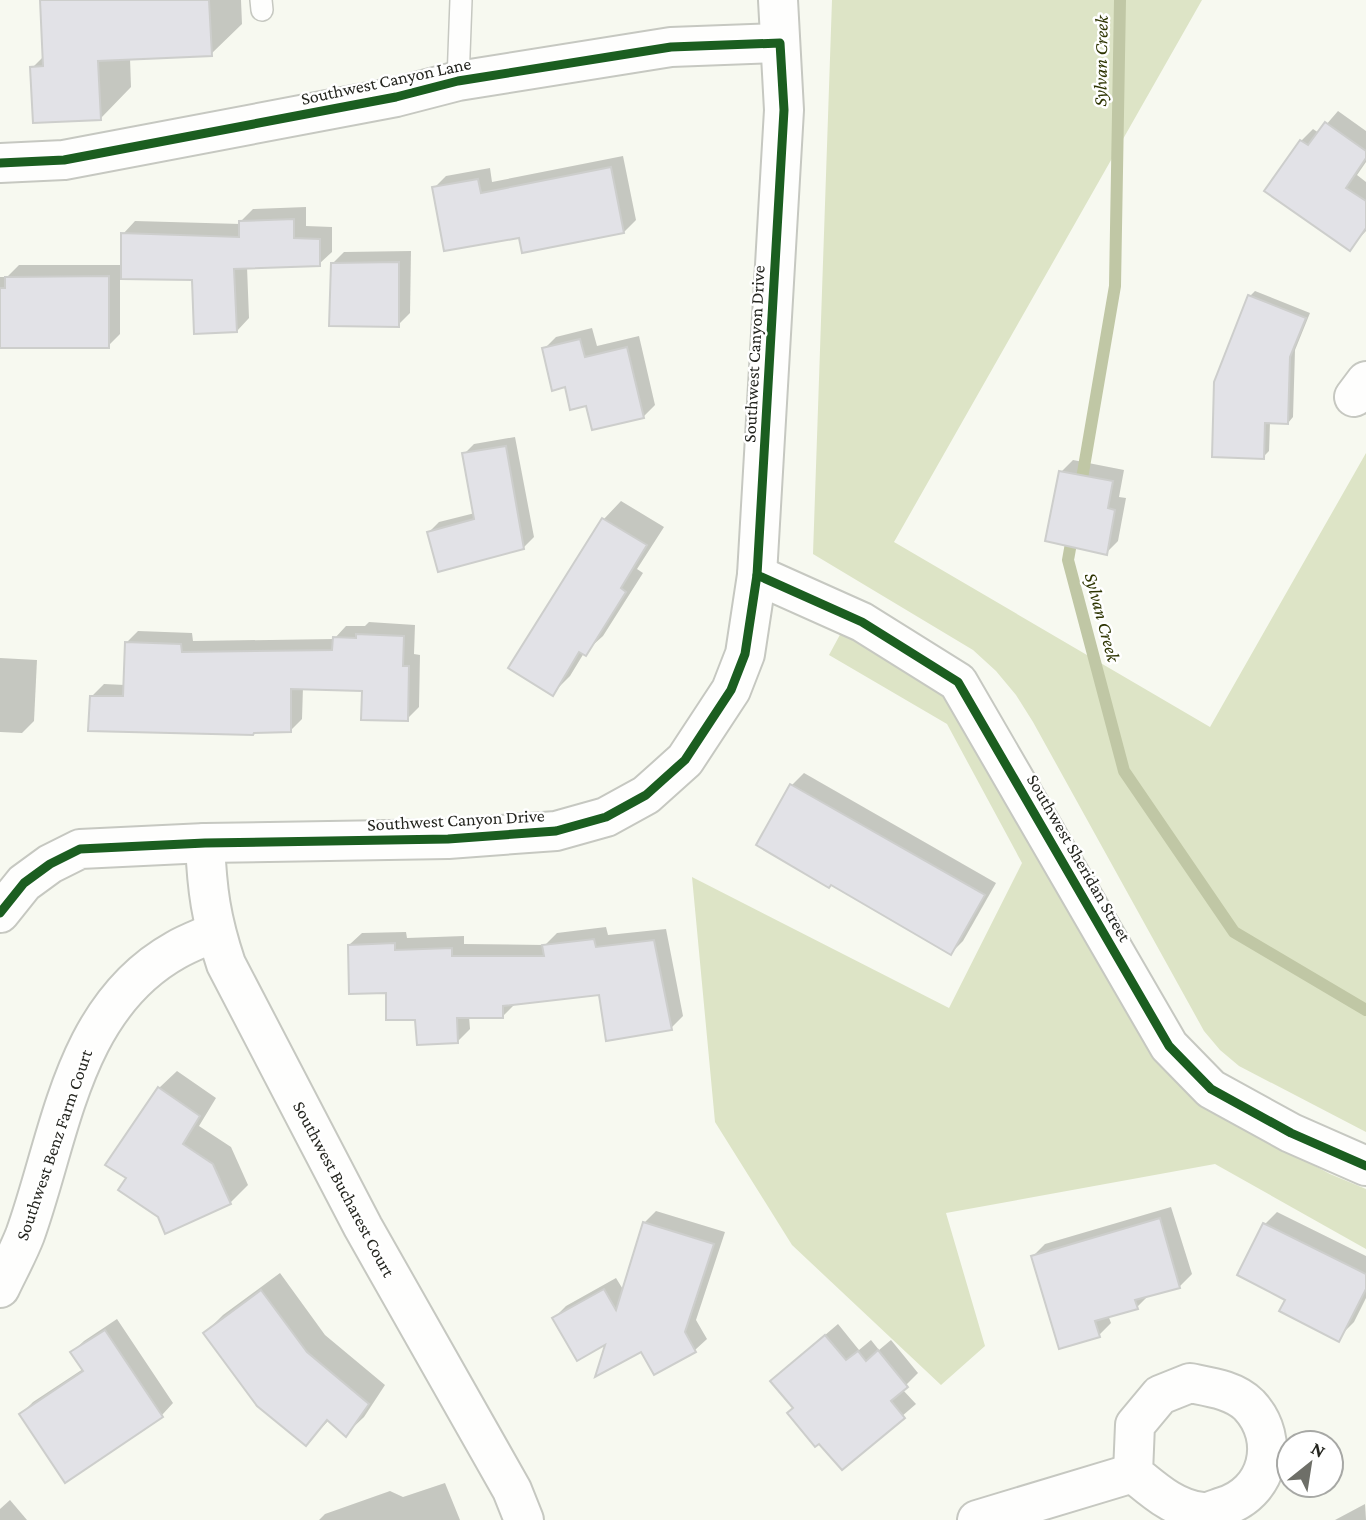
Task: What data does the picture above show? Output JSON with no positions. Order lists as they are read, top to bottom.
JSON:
{
  "streets": {
    "street": [
      "Southwest Canyon Lane",
      "Southwest Canyon Drive",
      "Southwest Sheridan Street",
      "Southwest Benz Farm Court",
      "Southwest Bucharest Court"
    ]
  },
  "crossings": [
    ["Southwest Canyon Lane", "Southwest Canyon Drive"],
    ["Southwest Canyon Drive", "Southwest Sheridan Street"],
    ["Southwest Canyon Drive", "Southwest Bucharest Court"],
    ["Southwest Benz Farm Court", "Southwest Bucharest Court"]
  ],
  "water": ["Sylvan Creek"],
  "north": "top right"
}
